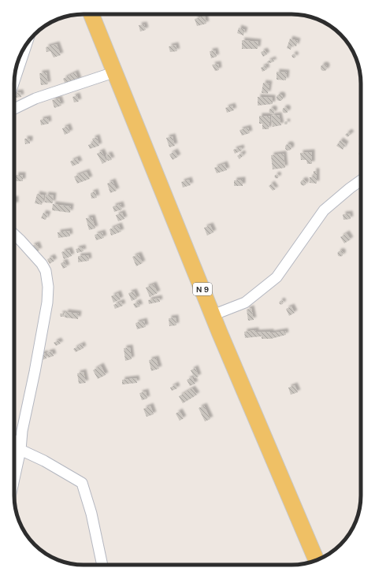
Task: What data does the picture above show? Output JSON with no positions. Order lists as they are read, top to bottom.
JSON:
{
  "streets": {
    "main road": ["N 9"]
  }
}
